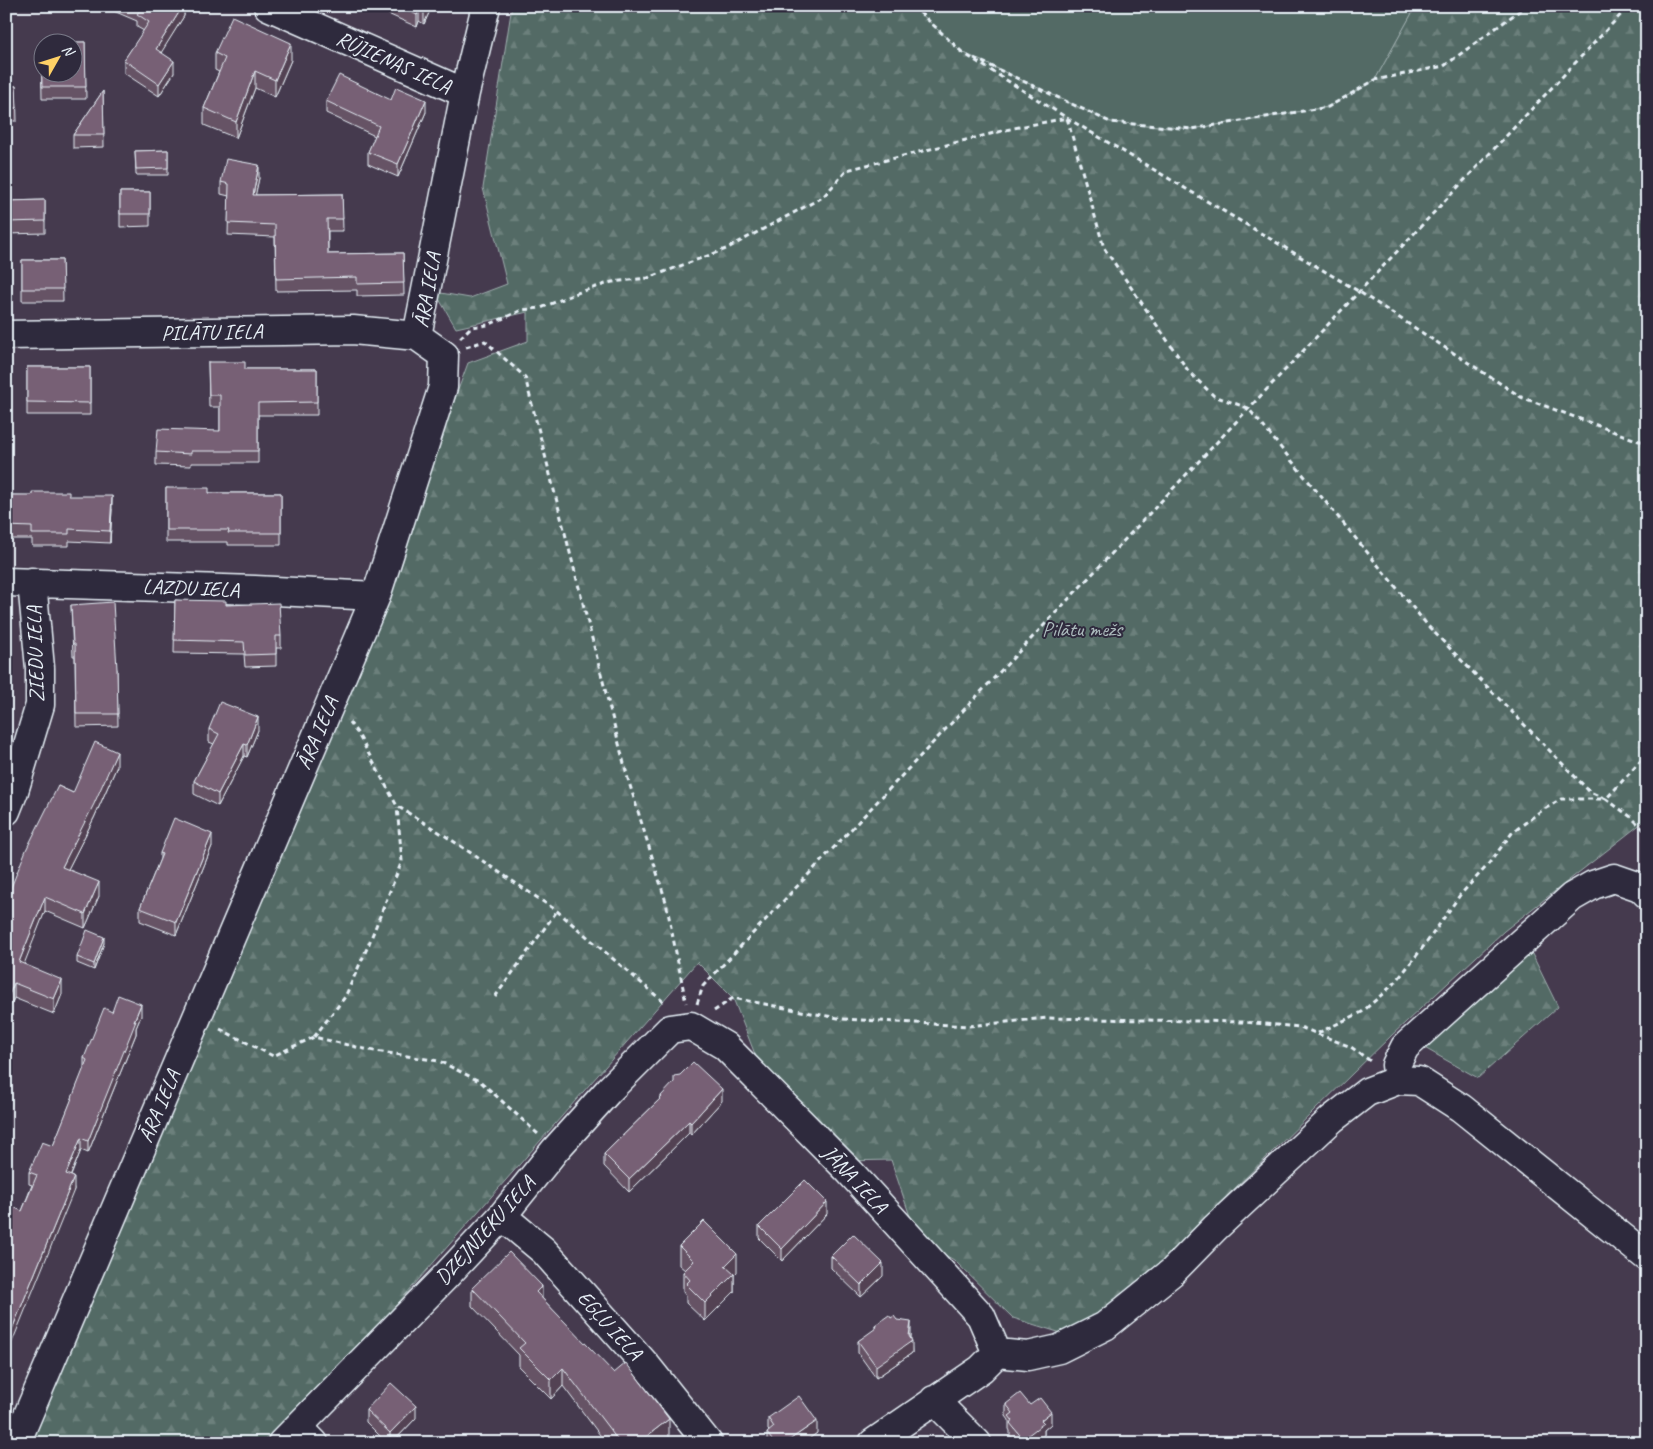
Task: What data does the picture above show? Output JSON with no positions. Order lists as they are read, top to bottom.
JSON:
{
  "streets": {
    "street": [
      "RŪJIENAS IELA",
      "ĀRA IELA",
      "PILĀTU IELA",
      "LAZDU IELA",
      "ZIEDU IELA",
      "JĀŅA IELA",
      "DZEJNIEKU IELA",
      "EGĻU IELA"
    ]
  },
  "crossings": [
    ["RŪJIENAS IELA", "ĀRA IELA"],
    ["ĀRA IELA", "PILĀTU IELA"],
    ["ĀRA IELA", "LAZDU IELA"],
    ["LAZDU IELA", "ZIEDU IELA"],
    ["JĀŅA IELA", "DZEJNIEKU IELA"],
    ["DZEJNIEKU IELA", "EGĻU IELA"]
  ],
  "parks": ["Pilātu mežs"],
  "north": "top right"
}
